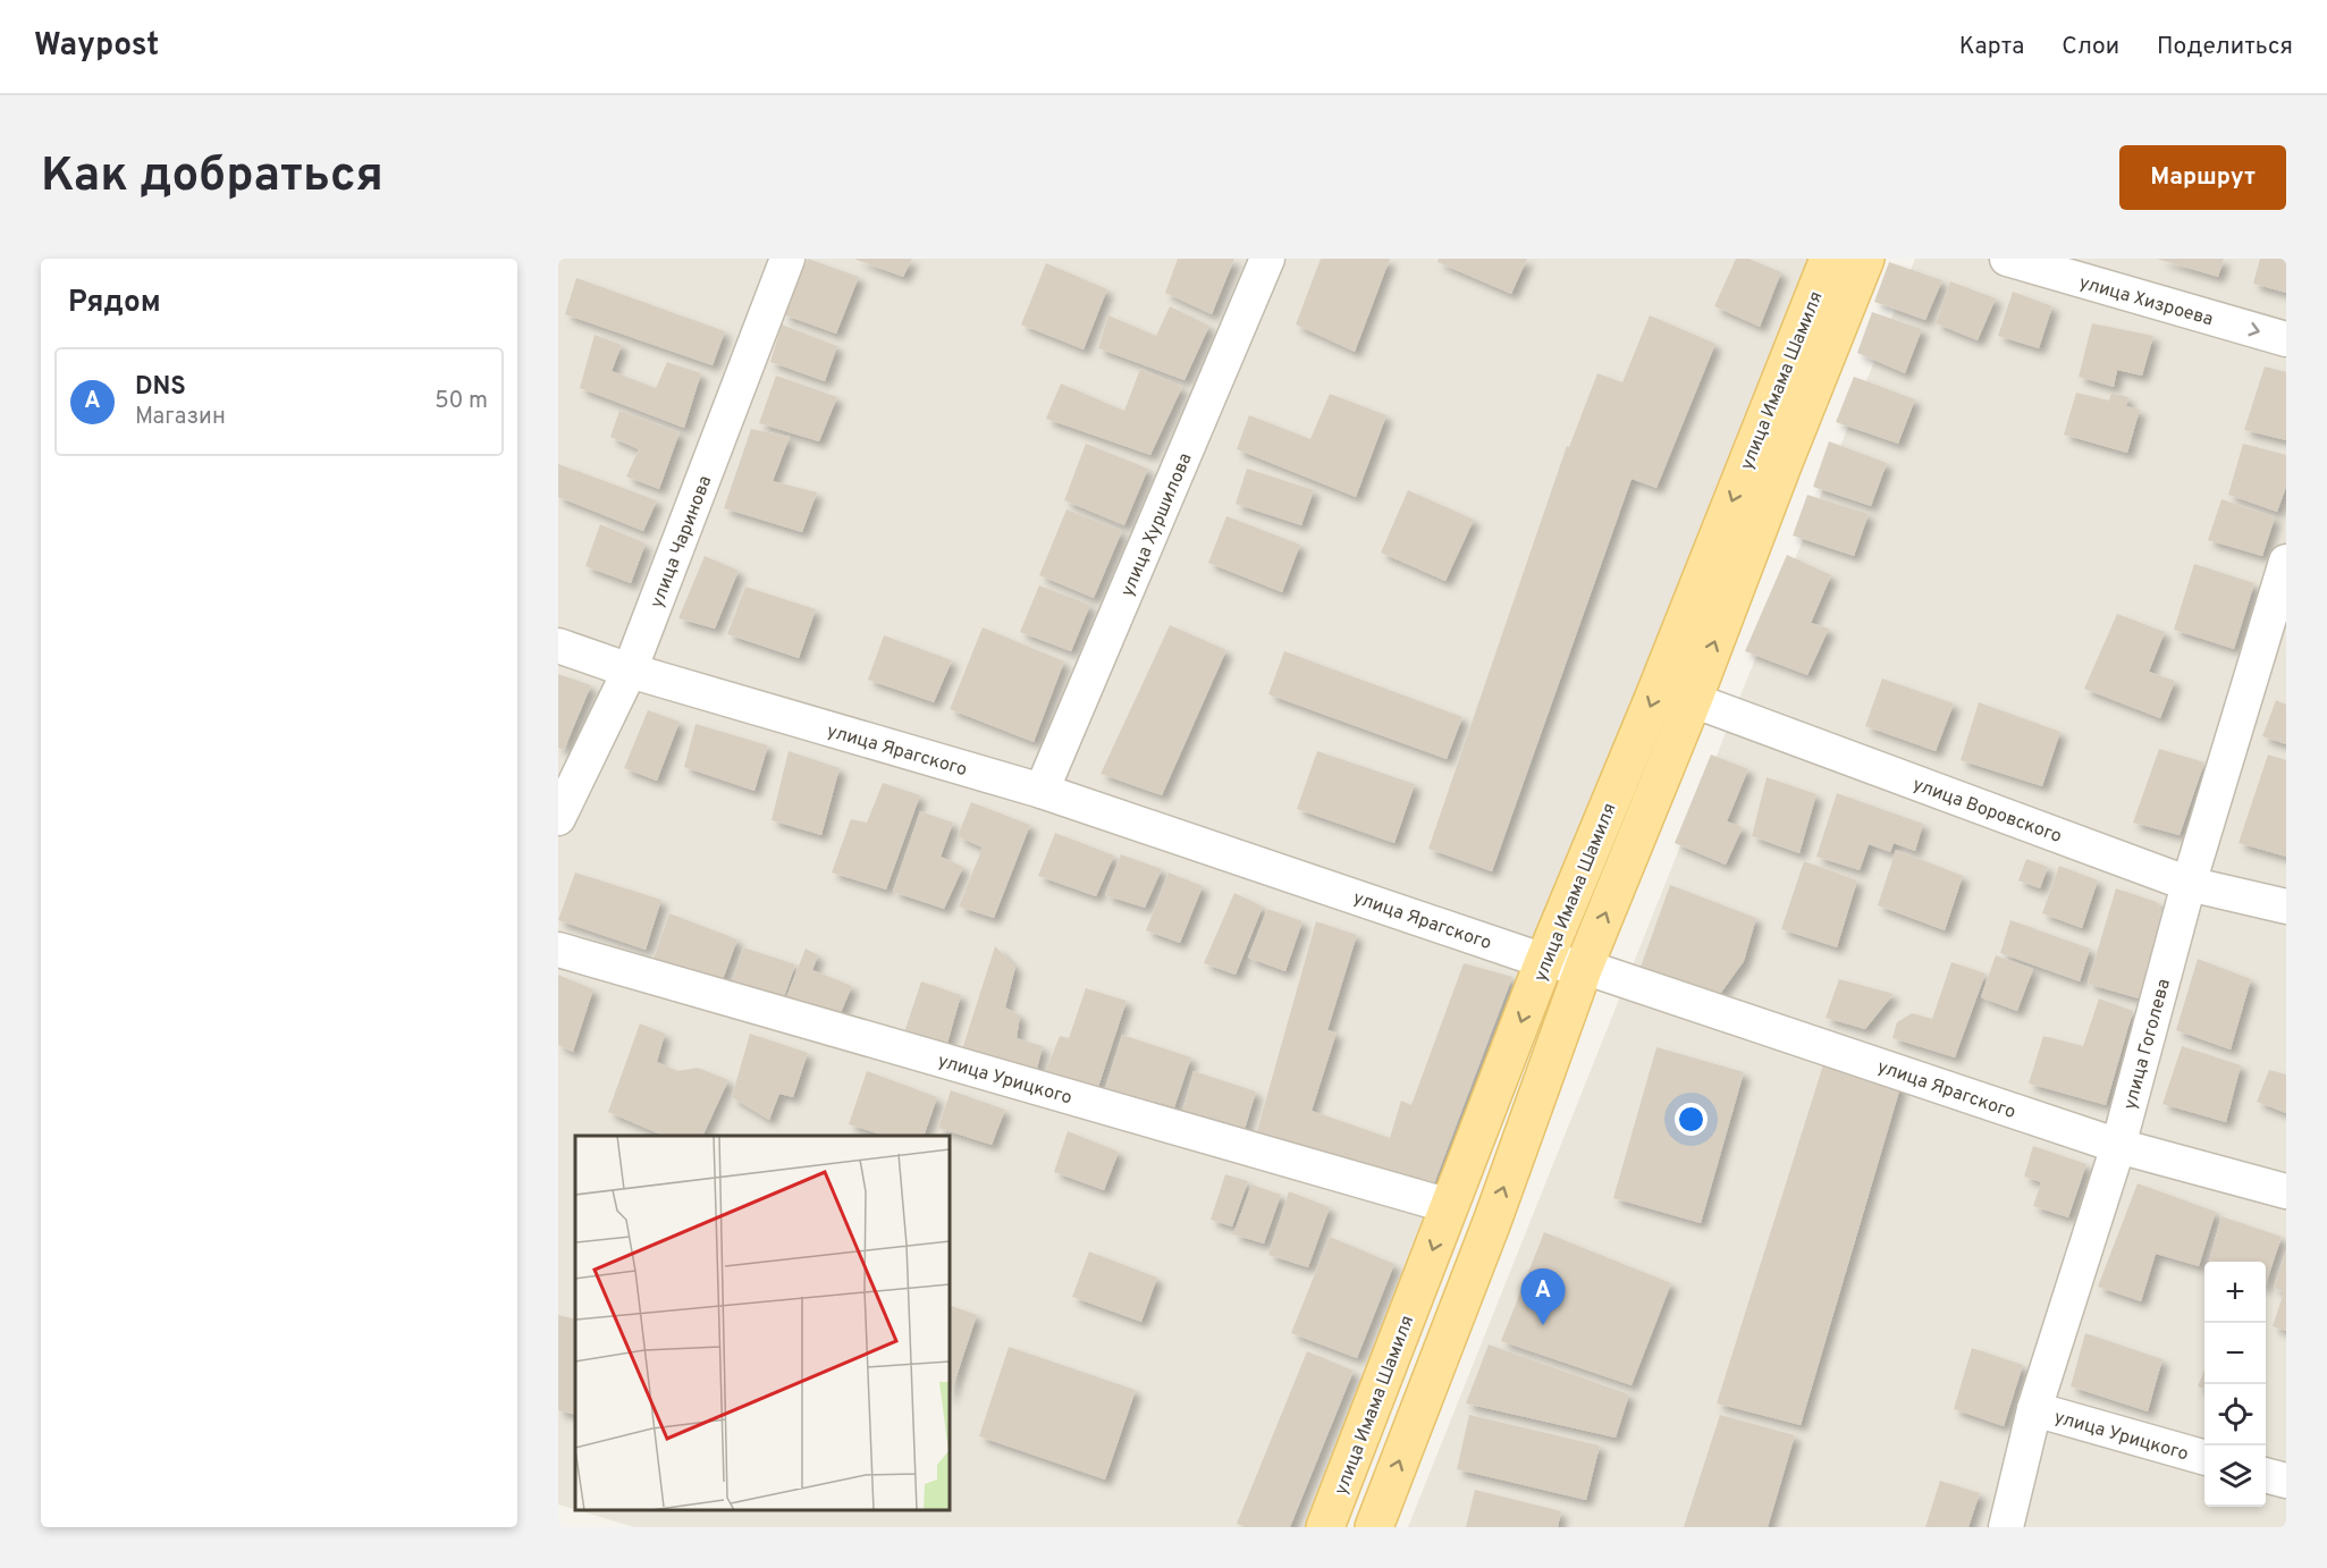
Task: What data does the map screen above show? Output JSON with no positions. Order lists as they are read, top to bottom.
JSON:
{
  "streets": {
    "main road": ["улица Имама Шамиля"],
    "street": [
      "улица Хизроева",
      "улица Хуршилова",
      "улица Чаринова",
      "улица Ярагского",
      "улица Воровского",
      "улица Гоголева",
      "улица Урицкого"
    ]
  },
  "crossings": [
    ["улица Имама Шамиля", "улица Ярагского"],
    ["улица Имама Шамиля", "улица Воровского"],
    ["улица Имама Шамиля", "улица Урицкого"],
    ["улица Хуршилова", "улица Ярагского"],
    ["улица Чаринова", "улица Ярагского"],
    ["улица Ярагского", "улица Гоголева"],
    ["улица Воровского", "улица Гоголева"],
    ["улица Гоголева", "улица Урицкого"]
  ],
  "one_way": ["улица Хизроева"],
  "page": {
    "header": "Waypost",
    "nav": ["Карта", "Слои", "Поделиться"],
    "buttons": "Маршрут",
    "title": "Как добраться",
    "heading": "Рядом",
    "list": [
      {
        "mark": "A",
        "name": "DNS",
        "note": "Магазин",
        "value": "50 m"
      }
    ],
    "map_buttons": ["+", "−"],
    "pins": "A"
  }
}
